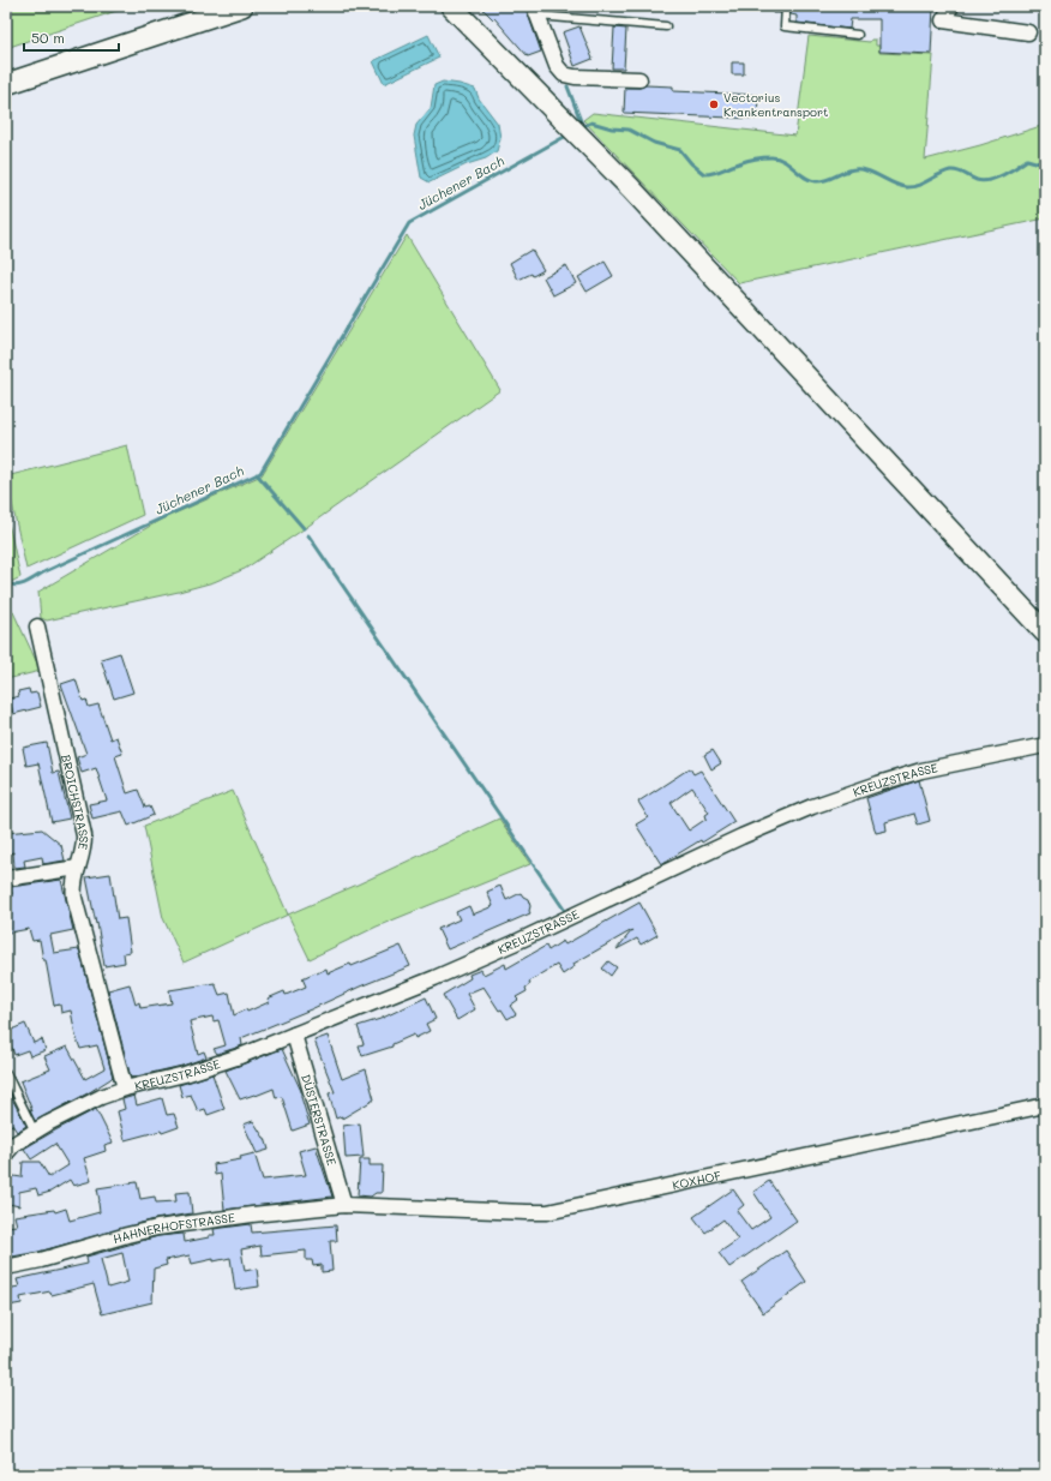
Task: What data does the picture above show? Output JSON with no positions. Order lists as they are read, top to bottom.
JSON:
{
  "streets": {
    "street": [
      "KREUZSTRASSE",
      "BROICHSTRASSE",
      "DÜSTERSTRASSE",
      "KOXHOF",
      "HAHNERHOFSTRASSE"
    ]
  },
  "crossings": [
    ["KREUZSTRASSE", "BROICHSTRASSE"],
    ["KREUZSTRASSE", "DÜSTERSTRASSE"],
    ["DÜSTERSTRASSE", "KOXHOF"],
    ["DÜSTERSTRASSE", "HAHNERHOFSTRASSE"],
    ["KOXHOF", "HAHNERHOFSTRASSE"]
  ],
  "water": ["Jüchener Bach"],
  "places": ["Vectorius Krankentransport"],
  "scale_bar": "50 m"
}
